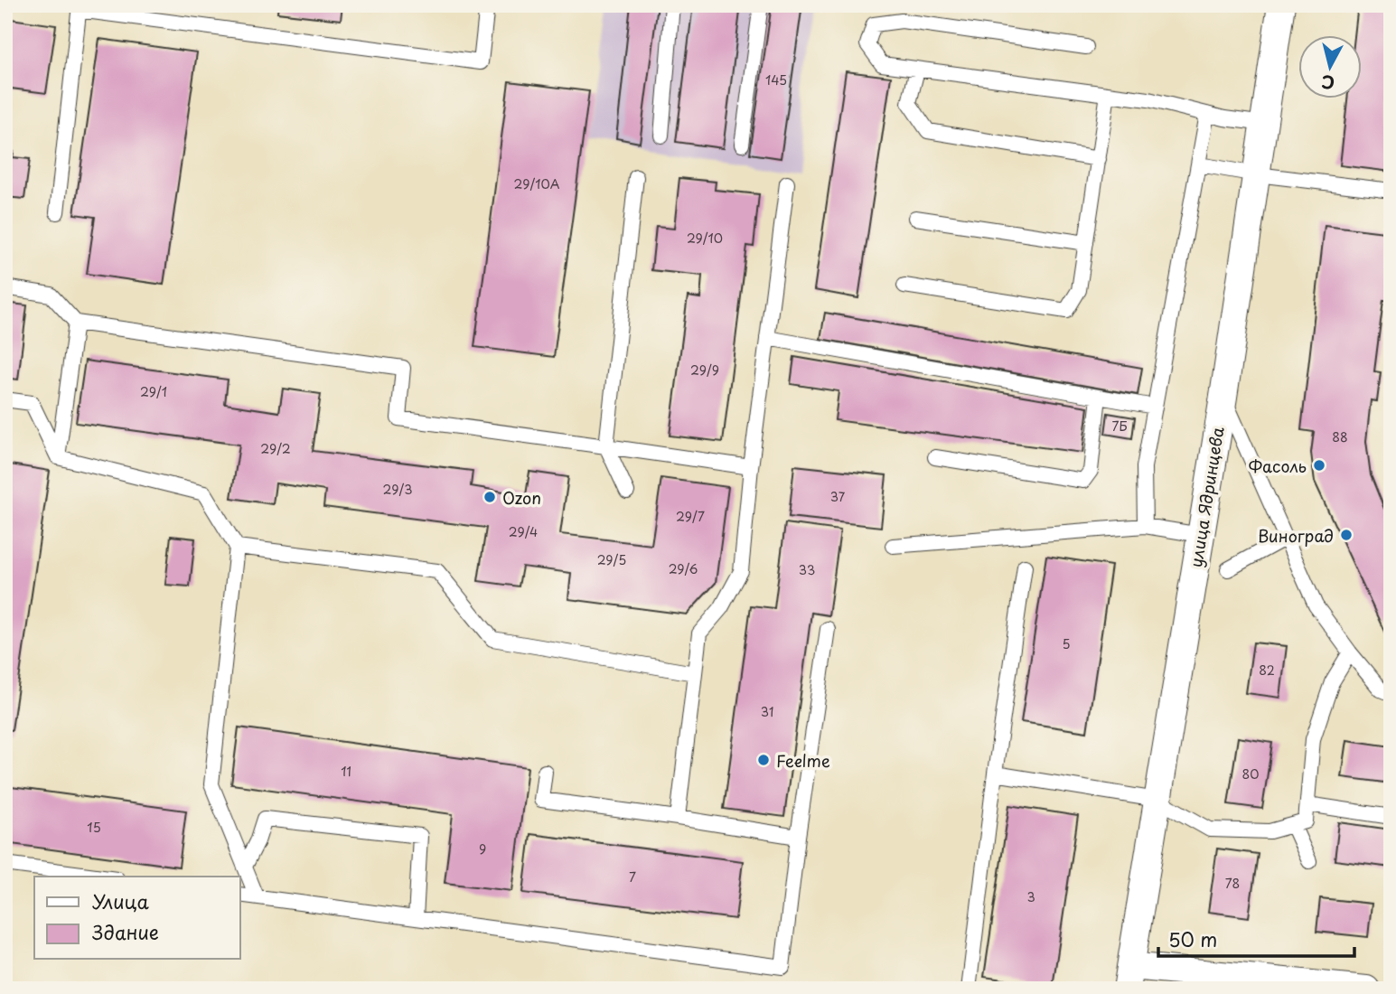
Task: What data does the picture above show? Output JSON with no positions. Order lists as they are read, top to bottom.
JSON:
{
  "streets": {
    "street": ["улица Ядринцева"]
  },
  "places": [
    "Фасоль",
    "Ozon",
    "Виноград",
    "Feelme"
  ],
  "house_numbers": [
    "145",
    "29/10А",
    "29/10",
    "29/9",
    "29/1",
    "7Б",
    "88",
    "29/2",
    "29/3",
    "37",
    "29/7",
    "29/4",
    "29/5",
    "29/6",
    "33",
    "5",
    "82",
    "31",
    "11",
    "80",
    "15",
    "9",
    "7",
    "78",
    "3"
  ],
  "legend": ["Улица", "Здание"],
  "scale_bar": "50 m",
  "north": "bottom"
}
